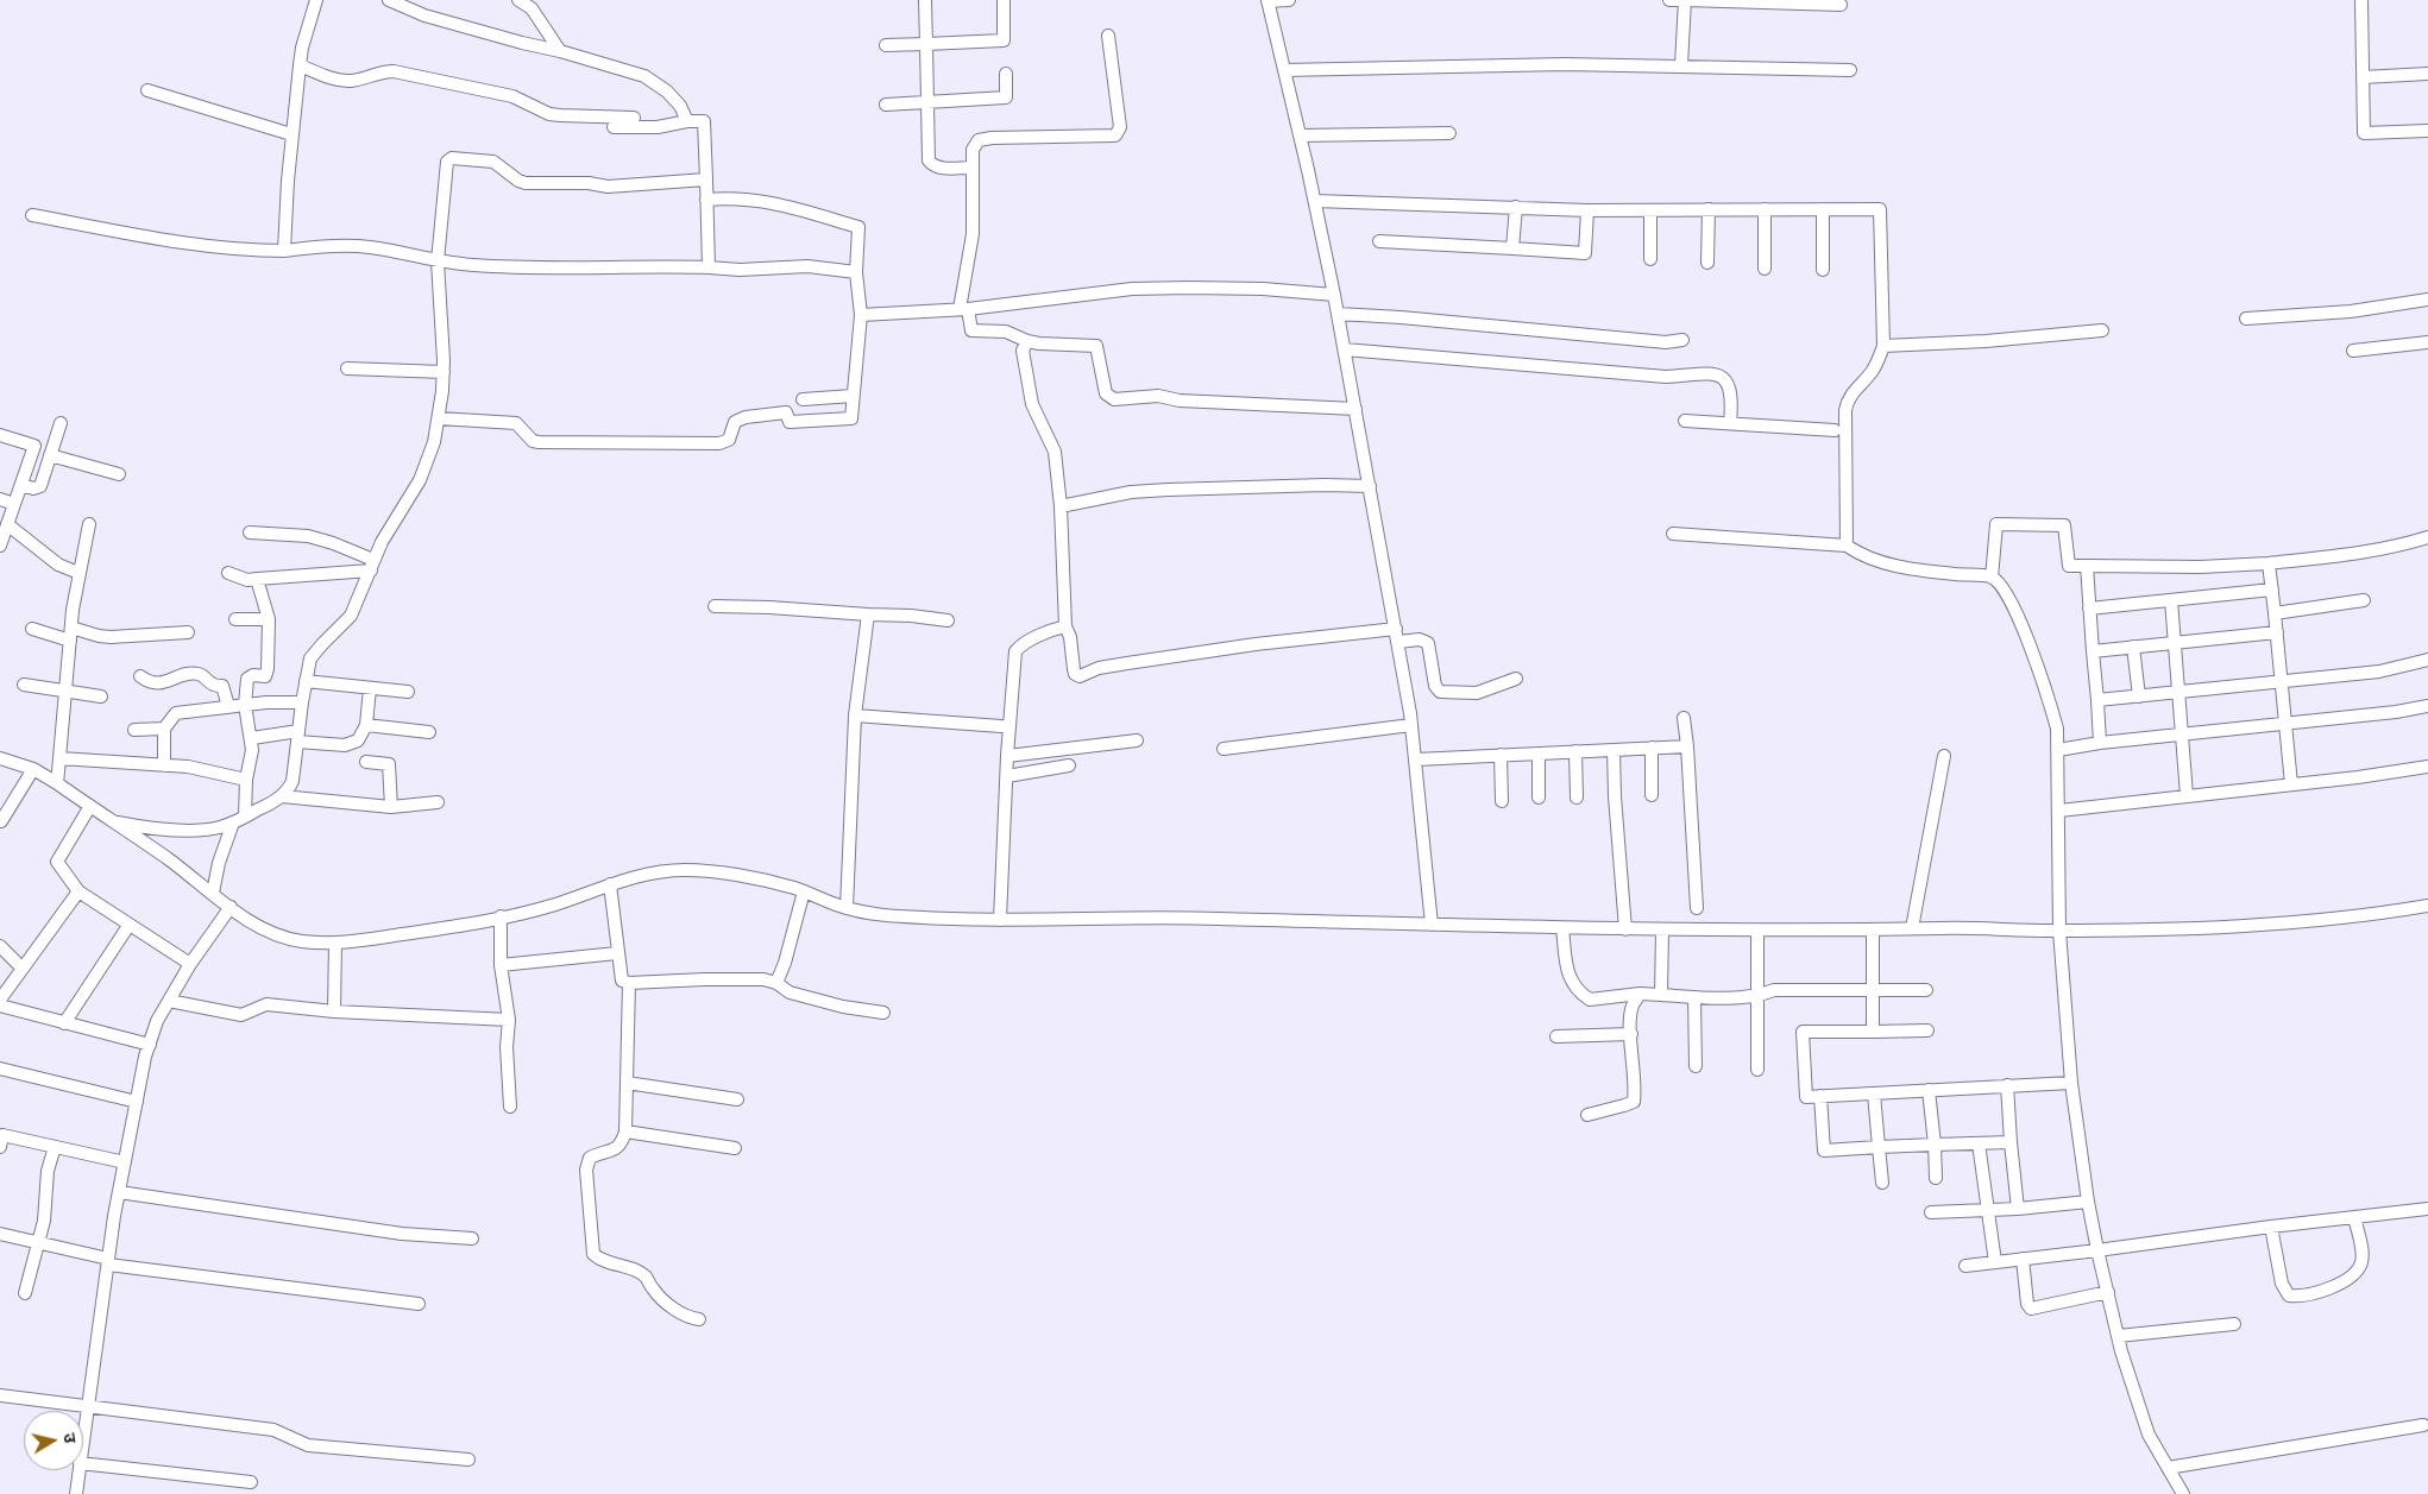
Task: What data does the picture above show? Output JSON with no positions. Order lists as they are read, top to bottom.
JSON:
{
  "north": "right"
}
